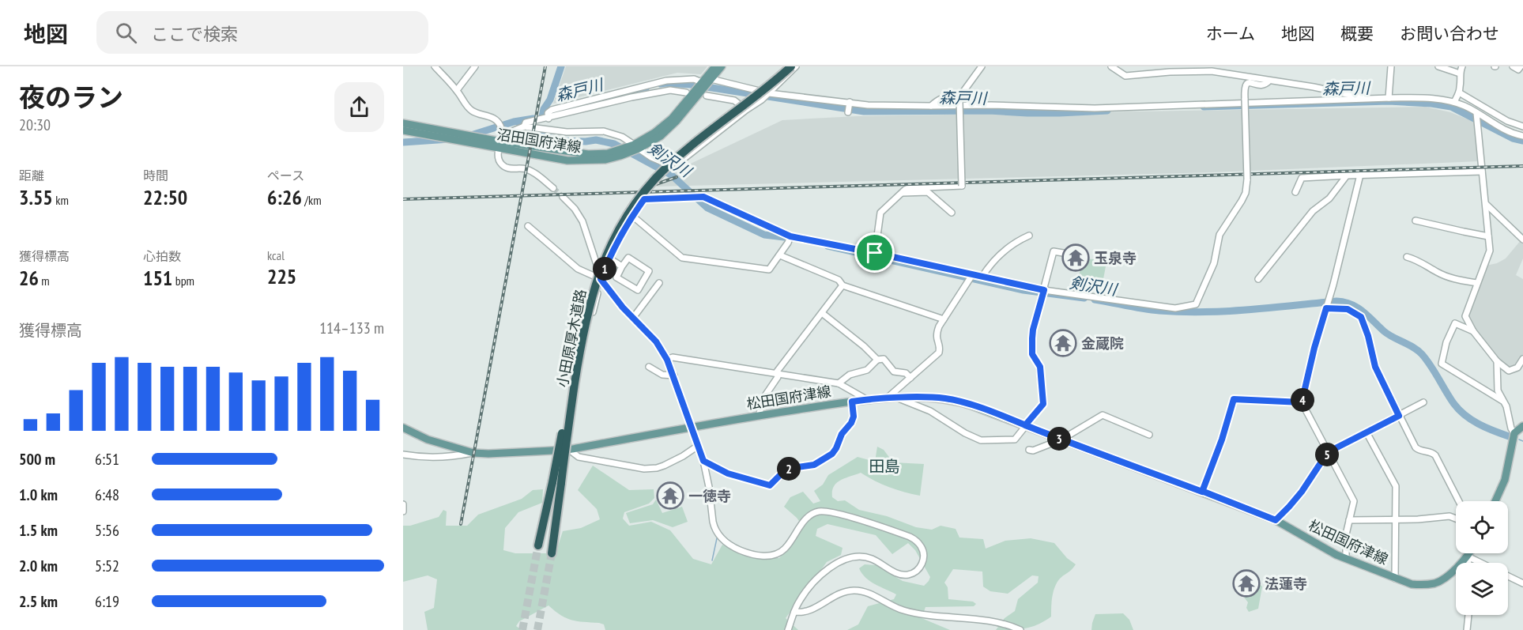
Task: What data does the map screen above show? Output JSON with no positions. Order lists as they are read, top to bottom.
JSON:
{
  "streets": {
    "highway": ["小田原厚木道路"],
    "main road": ["沼田国府津線", "松田国府津線"]
  },
  "districts": ["田島"],
  "water": ["森戸川", "剣沢川"],
  "places": {
    "temple": [
      "玉泉寺",
      "金蔵院",
      "一徳寺",
      "法蓮寺"
    ]
  },
  "page": {
    "header": "地図",
    "search": "ここで検索",
    "nav": [
      "ホーム",
      "地図",
      "概要",
      "お問い合わせ"
    ],
    "heading": ["夜のラン", "20:30"],
    "stats": [
      ["距離", "3.55 km"],
      ["時間", "22:50"],
      ["ペース", "6:26 /km"],
      ["獲得標高", "26 m"],
      ["心拍数", "151 bpm"],
      ["kcal", "225"]
    ],
    "pins": [
      "1",
      "4",
      "3",
      "5",
      "2"
    ],
    "chart": ["獲得標高", "114–133 m"],
    "list": [
      {
        "name": "500 m",
        "note": "6:51"
      },
      {
        "name": "1.0 km",
        "note": "6:48"
      },
      {
        "name": "1.5 km",
        "note": "5:56"
      },
      {
        "name": "2.0 km",
        "note": "5:52"
      },
      {
        "name": "2.5 km",
        "note": "6:19"
      }
    ]
  }
}
